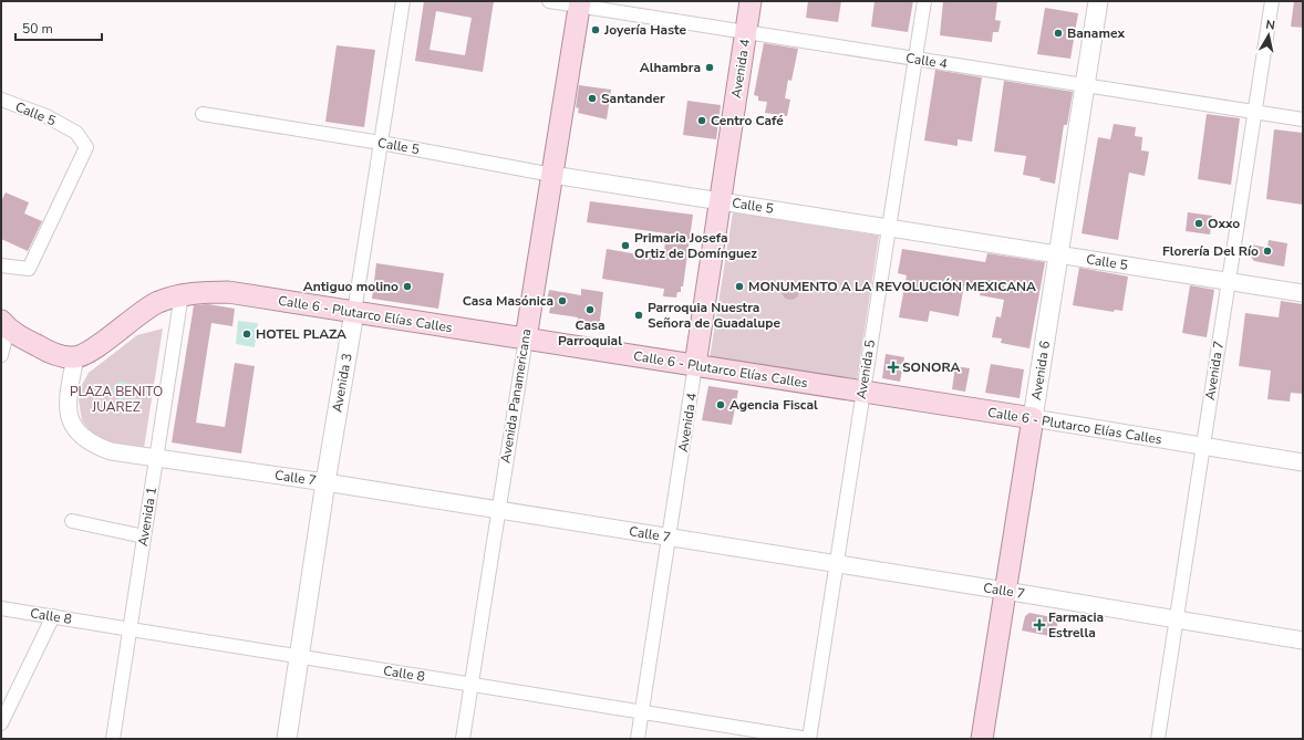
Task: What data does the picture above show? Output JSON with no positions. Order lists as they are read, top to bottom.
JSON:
{
  "streets": {
    "main road": [
      "Avenida 4",
      "Calle 6 - Plutarco Elías Calles",
      "Avenida 6",
      "Avenida 3",
      "Avenida Panamericana"
    ],
    "street": [
      "Calle 4",
      "Calle 5",
      "Avenida 5",
      "Avenida 7",
      "Calle 7",
      "Avenida 1",
      "Calle 8"
    ]
  },
  "crossings": [
    ["Calle 4", "Avenida 4"],
    ["Calle 4", "Avenida 5"],
    ["Calle 4", "Avenida 6"],
    ["Calle 4", "Avenida 7"],
    ["Calle 4", "Avenida Panamericana"],
    ["Avenida 4", "Calle 5"],
    ["Avenida 4", "Calle 6 - Plutarco Elías Calles"],
    ["Avenida 4", "Calle 7"],
    ["Avenida 4", "Calle 8"],
    ["Calle 5", "Avenida 5"],
    ["Calle 5", "Avenida 6"],
    ["Calle 5", "Avenida 7"],
    ["Calle 5", "Avenida 3"],
    ["Calle 5", "Avenida Panamericana"],
    ["Calle 6 - Plutarco Elías Calles", "Avenida 5"],
    ["Calle 6 - Plutarco Elías Calles", "Avenida 6"],
    ["Calle 6 - Plutarco Elías Calles", "Avenida 7"],
    ["Calle 6 - Plutarco Elías Calles", "Avenida 3"],
    ["Calle 6 - Plutarco Elías Calles", "Avenida Panamericana"],
    ["Calle 6 - Plutarco Elías Calles", "Calle 7"],
    ["Calle 6 - Plutarco Elías Calles", "Avenida 1"],
    ["Avenida 5", "Calle 7"],
    ["Avenida 5", "Calle 8"],
    ["Avenida 6", "Calle 7"],
    ["Avenida 7", "Calle 7"],
    ["Avenida 3", "Calle 7"],
    ["Avenida 3", "Calle 8"],
    ["Avenida Panamericana", "Calle 7"],
    ["Avenida Panamericana", "Calle 8"],
    ["Calle 7", "Avenida 1"],
    ["Avenida 1", "Calle 8"]
  ],
  "parks": ["PLAZA BENITO JUAREZ"],
  "places": {
    "other": [
      "Joyería Haste",
      "Banamex",
      "Alhambra",
      "Santander",
      "Centro Café",
      "Oxxo",
      "Primaria Josefa Ortiz de Domínguez",
      "Florería Del Río",
      "Antiguo molino",
      "MONUMENTO A LA REVOLUCIÓN MEXICANA",
      "Casa Masónica",
      "Casa Parroquial",
      "Parroquia Nuestra Señora de Guadalupe",
      "HOTEL PLAZA",
      "Agencia Fiscal"
    ],
    "health": ["SONORA", "Farmacia Estrella"]
  },
  "scale_bar": "50 m",
  "north": "top"
}
